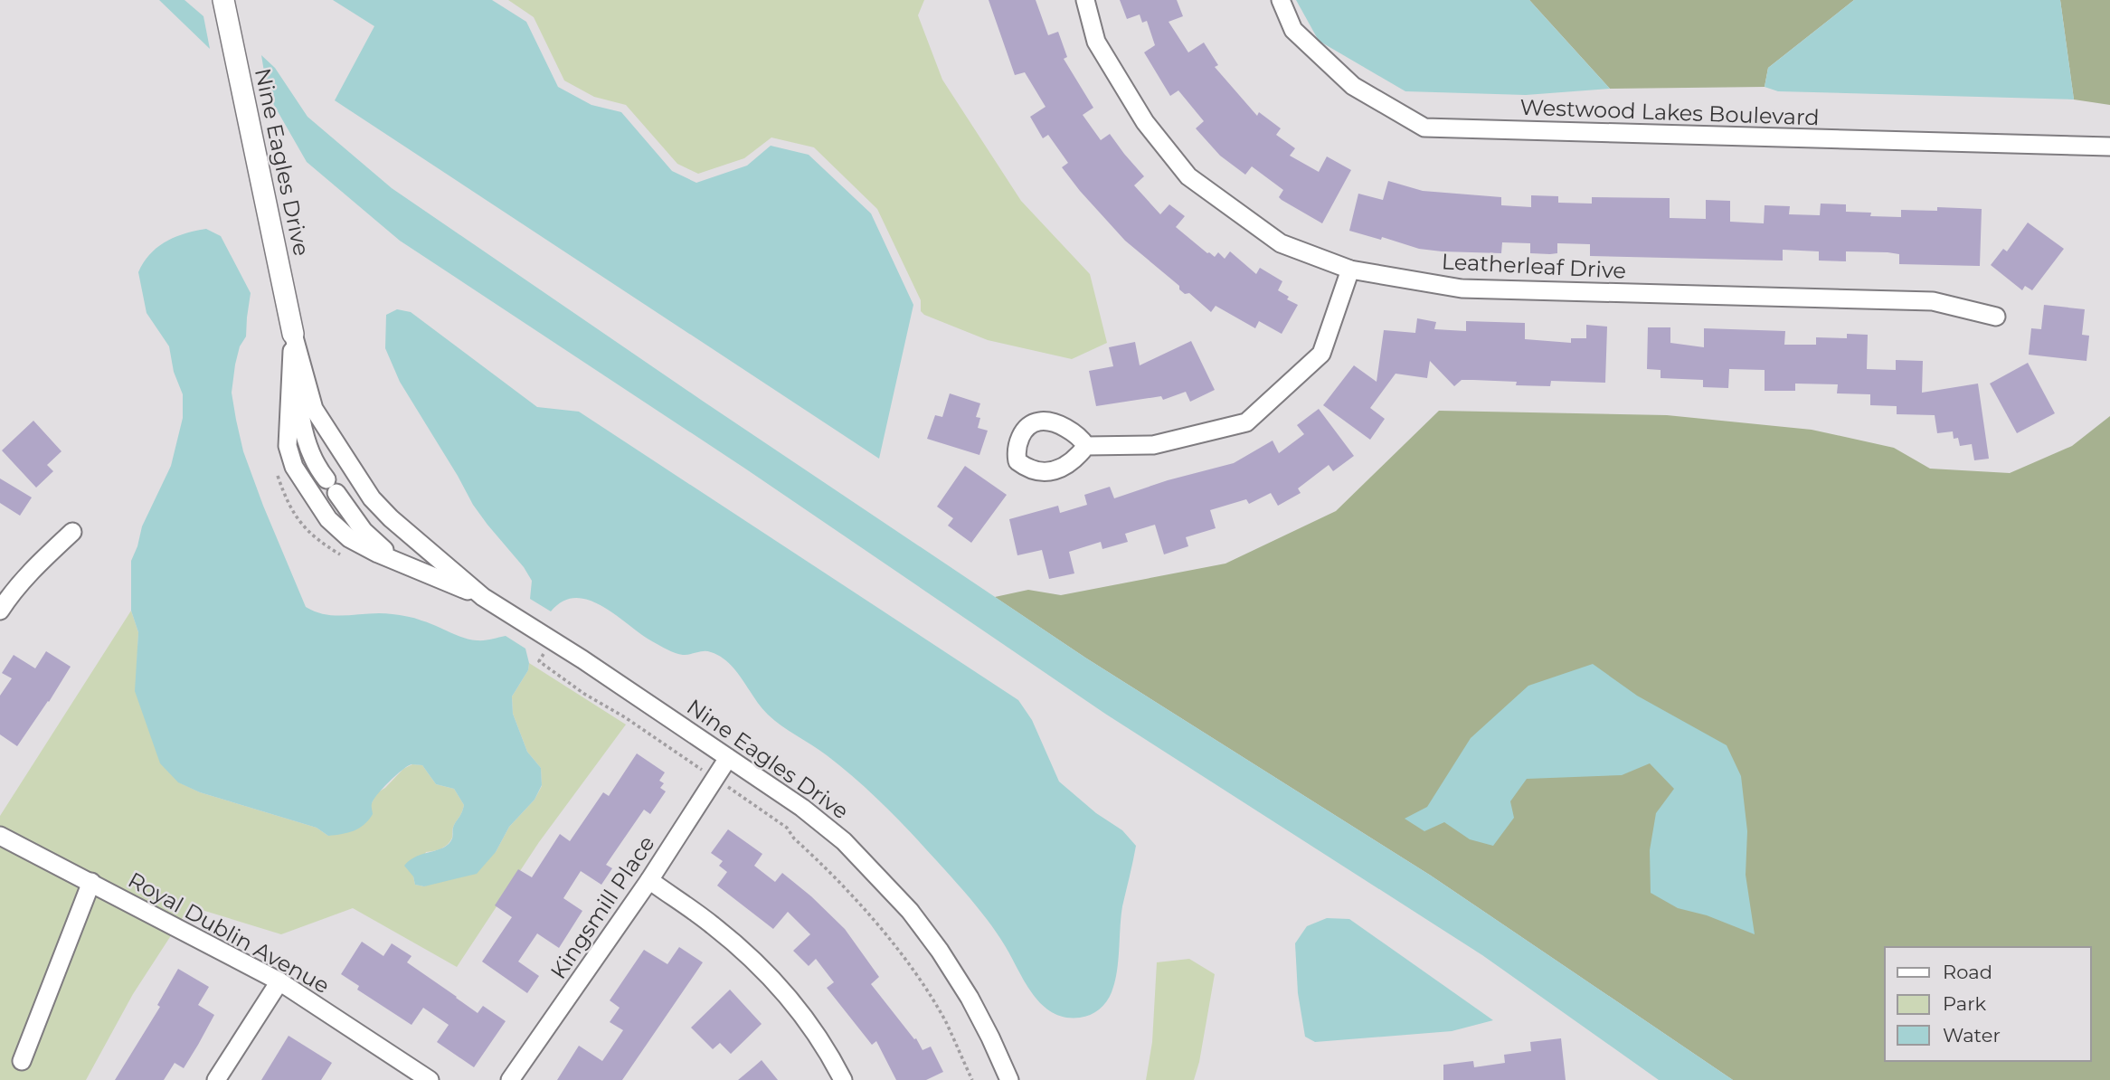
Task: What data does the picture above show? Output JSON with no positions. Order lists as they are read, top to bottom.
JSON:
{
  "streets": {
    "street": [
      "Westwood Lakes Boulevard",
      "Nine Eagles Drive",
      "Leatherleaf Drive",
      "Kingsmill Place",
      "Royal Dublin Avenue"
    ]
  },
  "crossings": [
    ["Nine Eagles Drive", "Kingsmill Place"]
  ],
  "legend": ["Road", "Park", "Water"]
}
